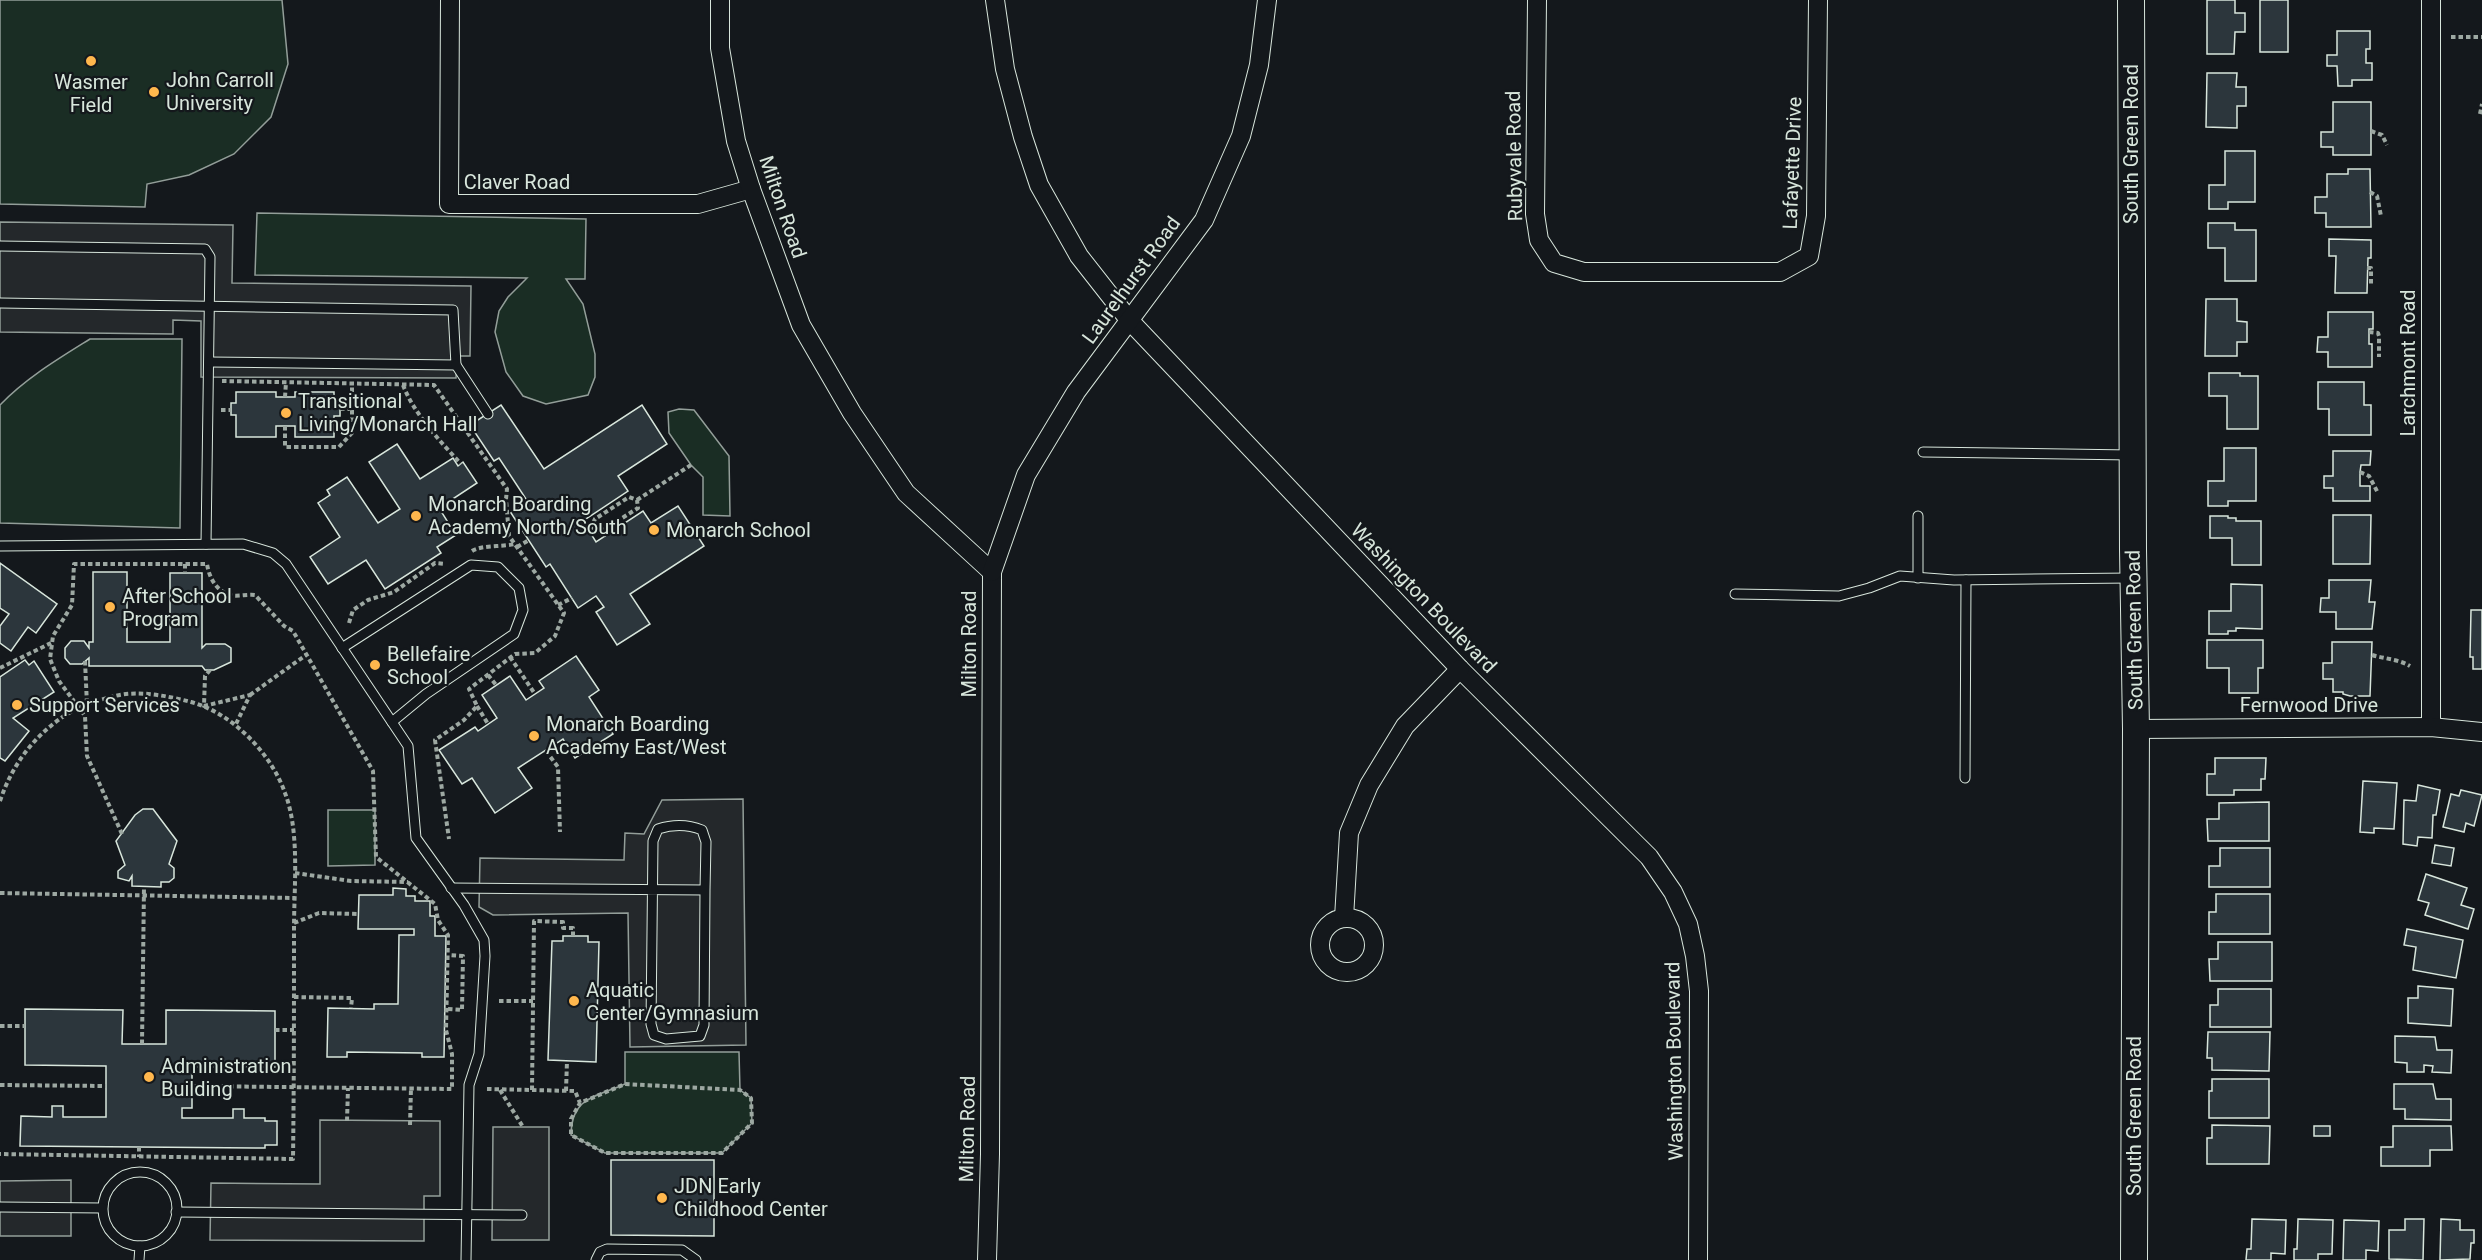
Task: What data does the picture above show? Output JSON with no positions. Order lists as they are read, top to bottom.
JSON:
{
  "streets": {
    "main road": ["South Green Road"],
    "street": [
      "Rubyvale Road",
      "Lafayette Drive",
      "Claver Road",
      "Milton Road",
      "Laurelhurst Road",
      "Larchmont Road",
      "Washington Boulevard",
      "Fernwood Drive"
    ]
  },
  "crossings": [
    ["South Green Road", "Fernwood Drive"],
    ["Rubyvale Road", "Lafayette Drive"],
    ["Claver Road", "Milton Road"],
    ["Milton Road", "Laurelhurst Road"],
    ["Laurelhurst Road", "Washington Boulevard"],
    ["Larchmont Road", "Fernwood Drive"]
  ],
  "places": [
    "Wasmer Field",
    "John Carroll University",
    "Transitional Living/Monarch Hall",
    "Monarch Boarding Academy North/South",
    "Monarch School",
    "After School Program",
    "Bellefaire School",
    "Support Services",
    "Monarch Boarding Academy East/West",
    "Aquatic Center/Gymnasium",
    "Administration Building",
    "JDN Early Childhood Center"
  ]
}
